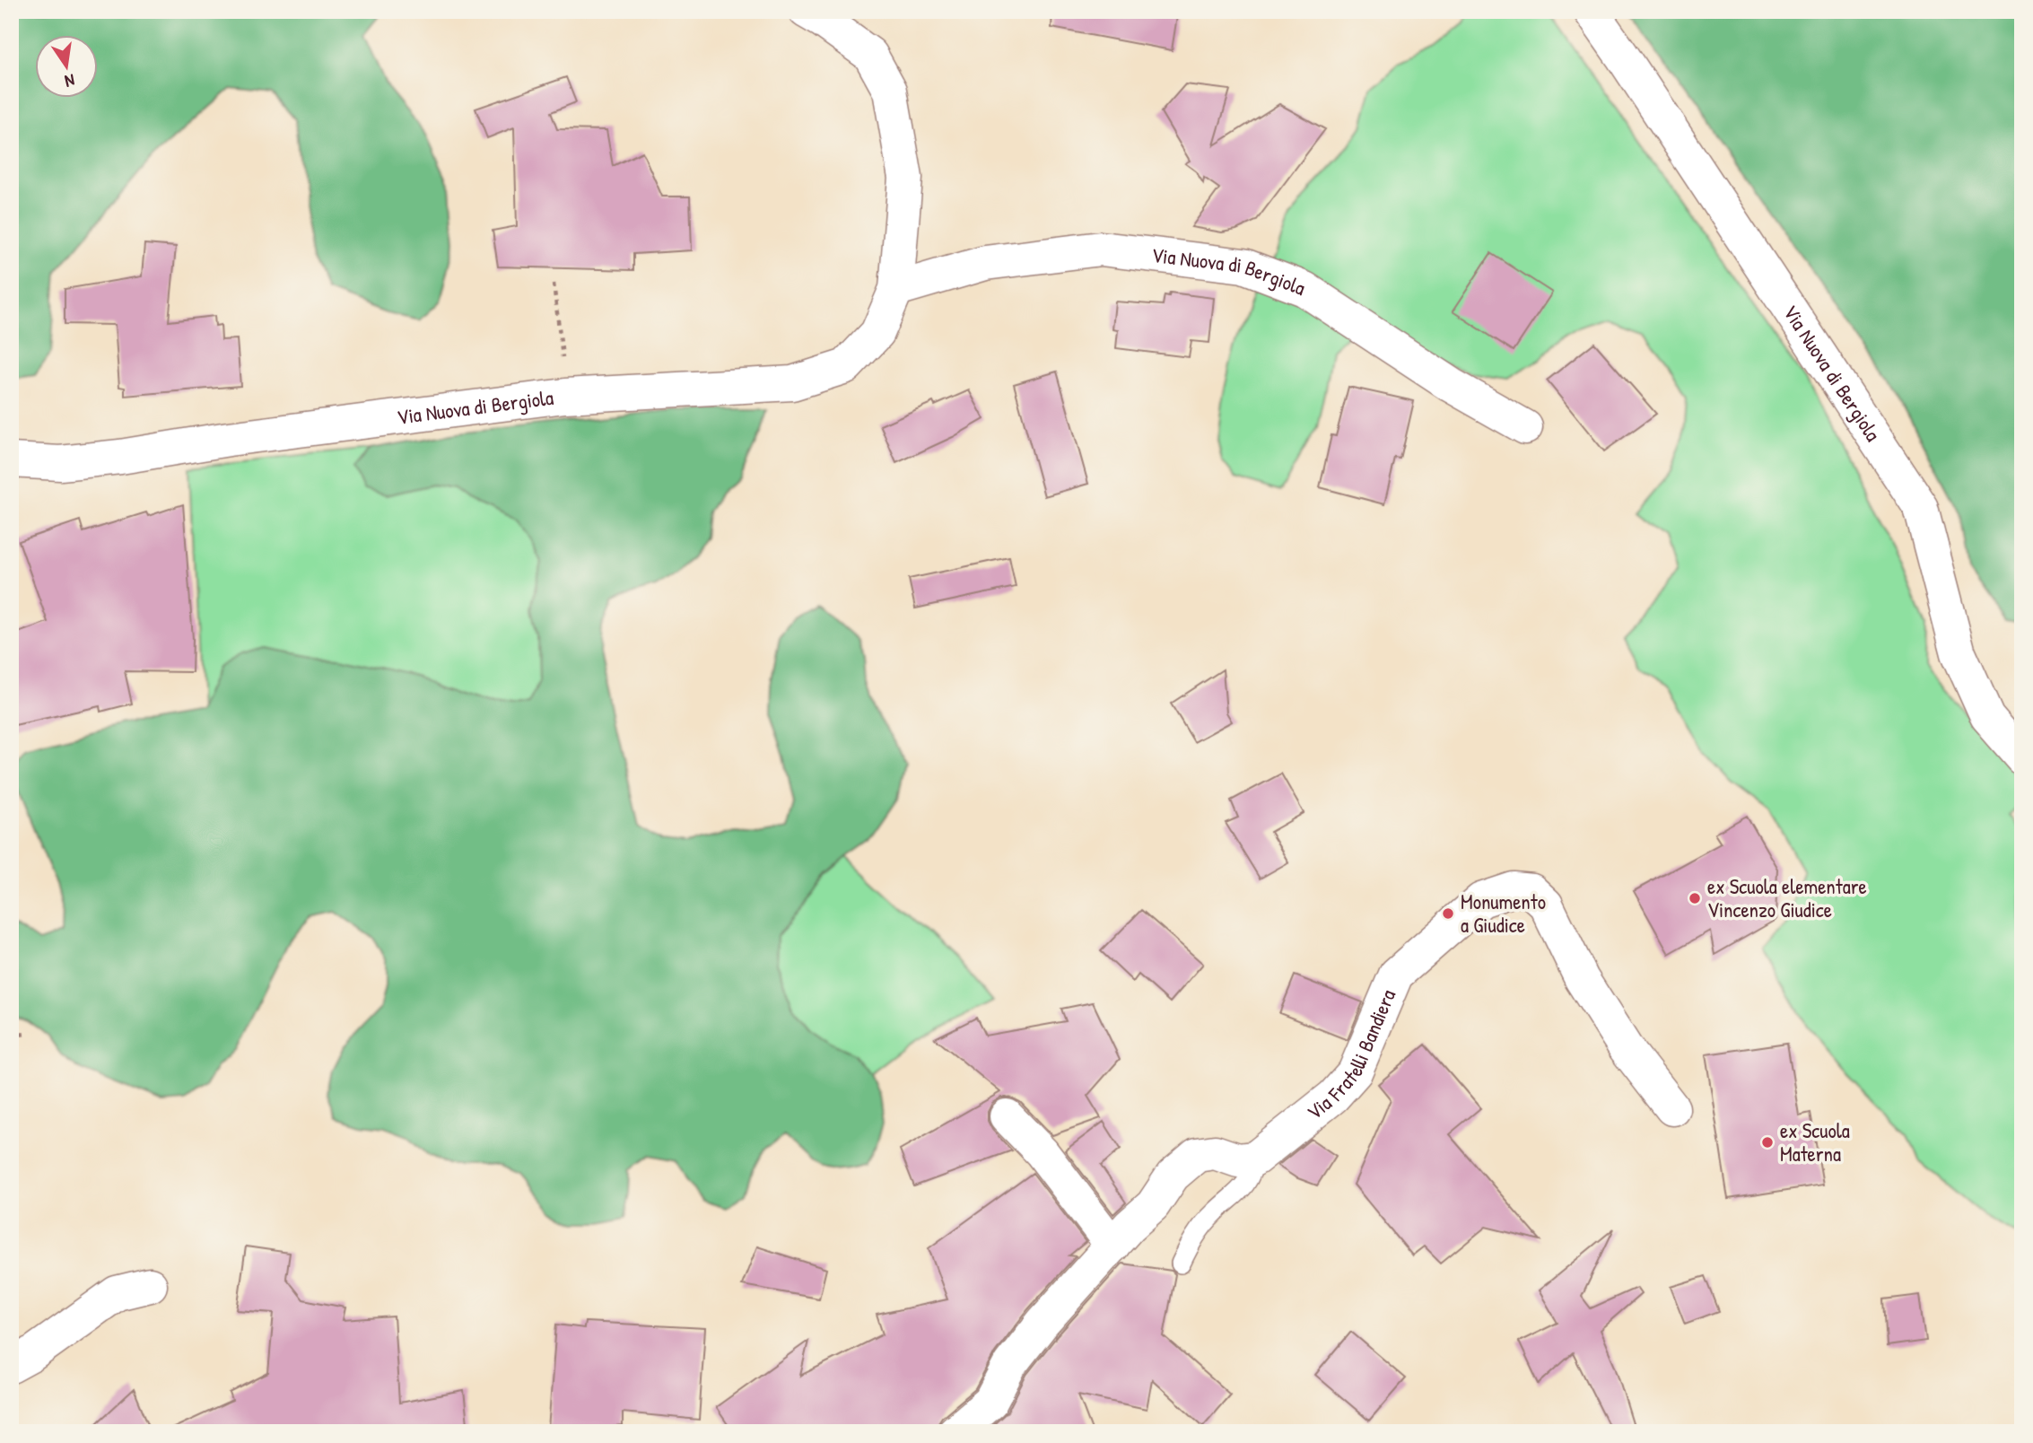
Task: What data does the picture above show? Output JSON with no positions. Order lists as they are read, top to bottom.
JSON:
{
  "streets": {
    "street": ["Via Nuova di Bergiola", "Via Fratelli Bandiera"]
  },
  "places": ["ex Scuola elementare Vincenzo Giudice", "Monumento a Giudice", "ex Scuola Materna"],
  "north": "bottom"
}
